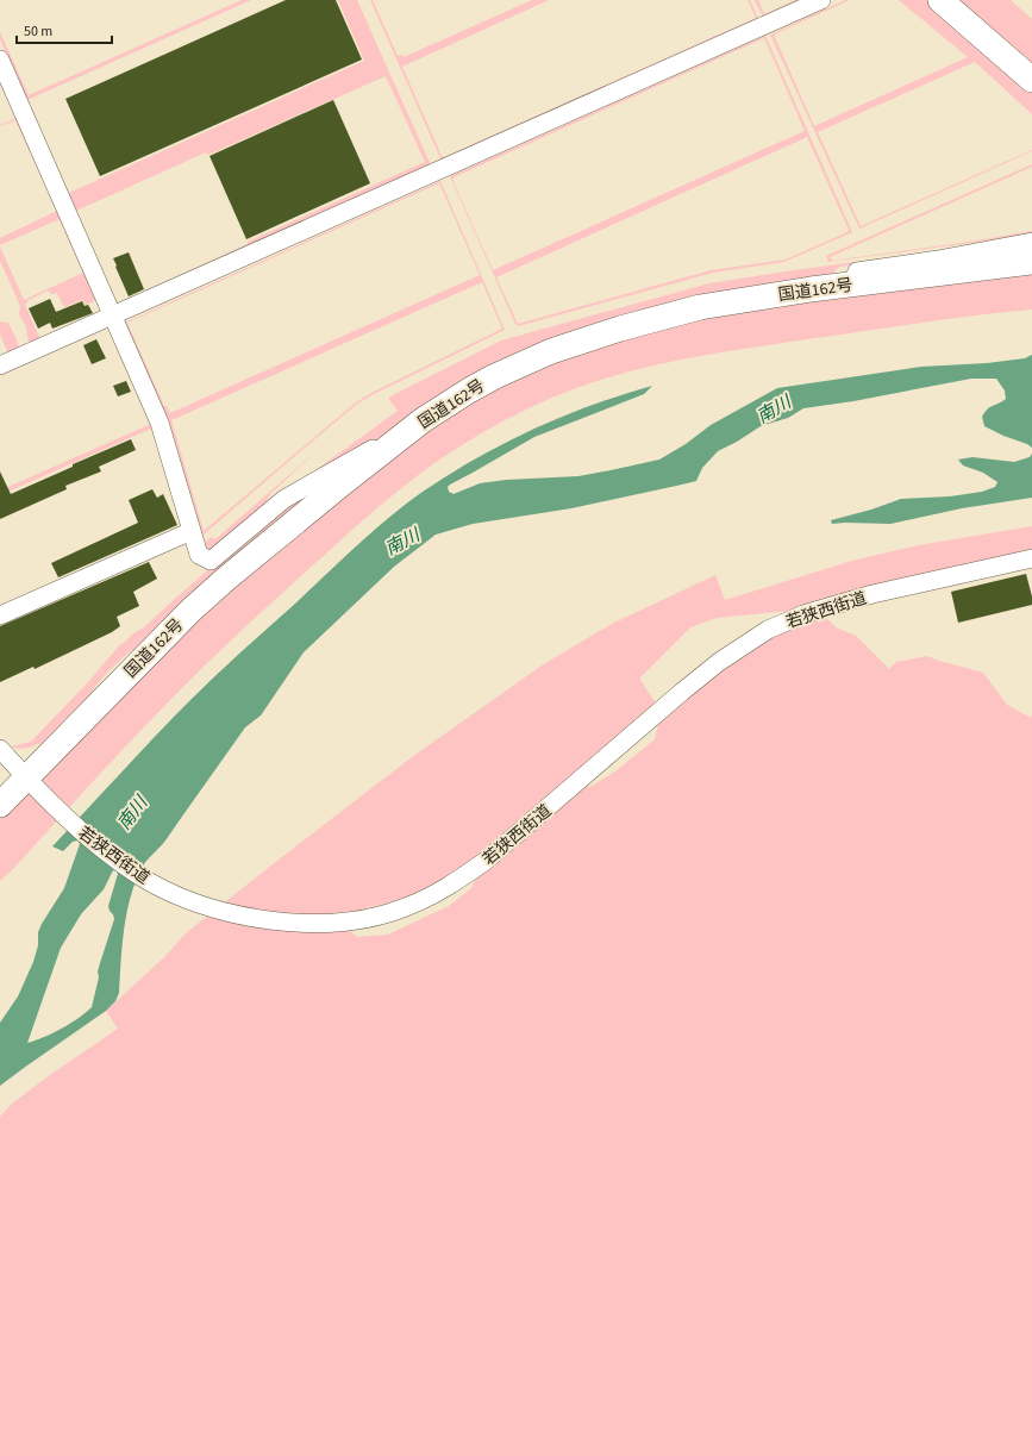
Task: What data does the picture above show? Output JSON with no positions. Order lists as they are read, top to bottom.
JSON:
{
  "streets": {
    "highway": ["国道162号"],
    "street": ["若狭西街道"]
  },
  "crossings": [
    ["国道162号", "若狭西街道"]
  ],
  "water": ["南川"],
  "scale_bar": "50 m"
}
